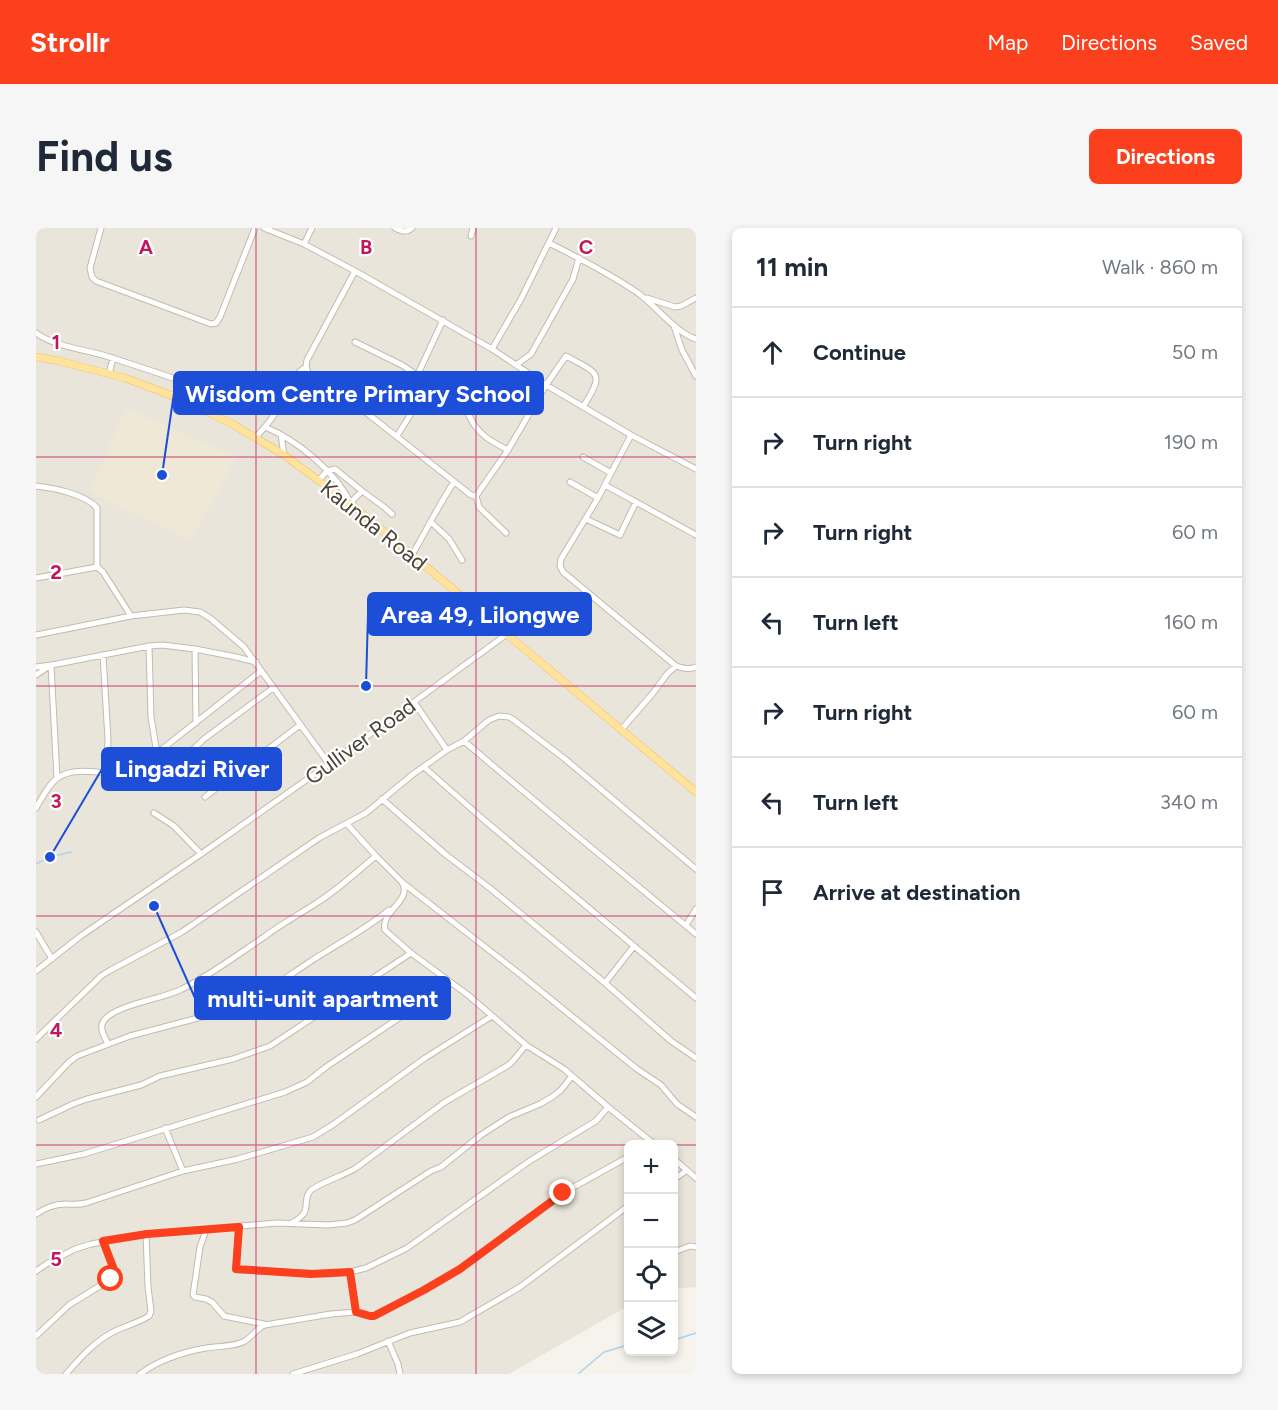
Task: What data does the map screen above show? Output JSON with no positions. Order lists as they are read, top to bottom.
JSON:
{
  "streets": {
    "main road": ["Kaunda Road"],
    "street": ["Gulliver Road"]
  },
  "crossings": [
    ["Kaunda Road", "Gulliver Road"]
  ],
  "places": [
    "Wisdom Centre Primary School",
    "Area 49, Lilongwe",
    "Lingadzi River",
    "multi-unit apartment"
  ],
  "page": {
    "header": "Strollr",
    "nav": ["Map", "Directions", "Saved"],
    "buttons": "Directions",
    "title": "Find us",
    "heading": ["11 min", "Walk · 860 m"],
    "list": [
      ["Continue", "50 m"],
      ["Turn right", "190 m"],
      ["Turn right", "60 m"],
      ["Turn left", "160 m"],
      ["Turn right", "60 m"],
      ["Turn left", "340 m"],
      "Arrive at destination"
    ],
    "map_buttons": ["+", "−"]
  },
  "grid": {
    "columns": ["A", "B", "C"],
    "rows": [
      "1",
      "2",
      "3",
      "4",
      "5"
    ]
  }
}
